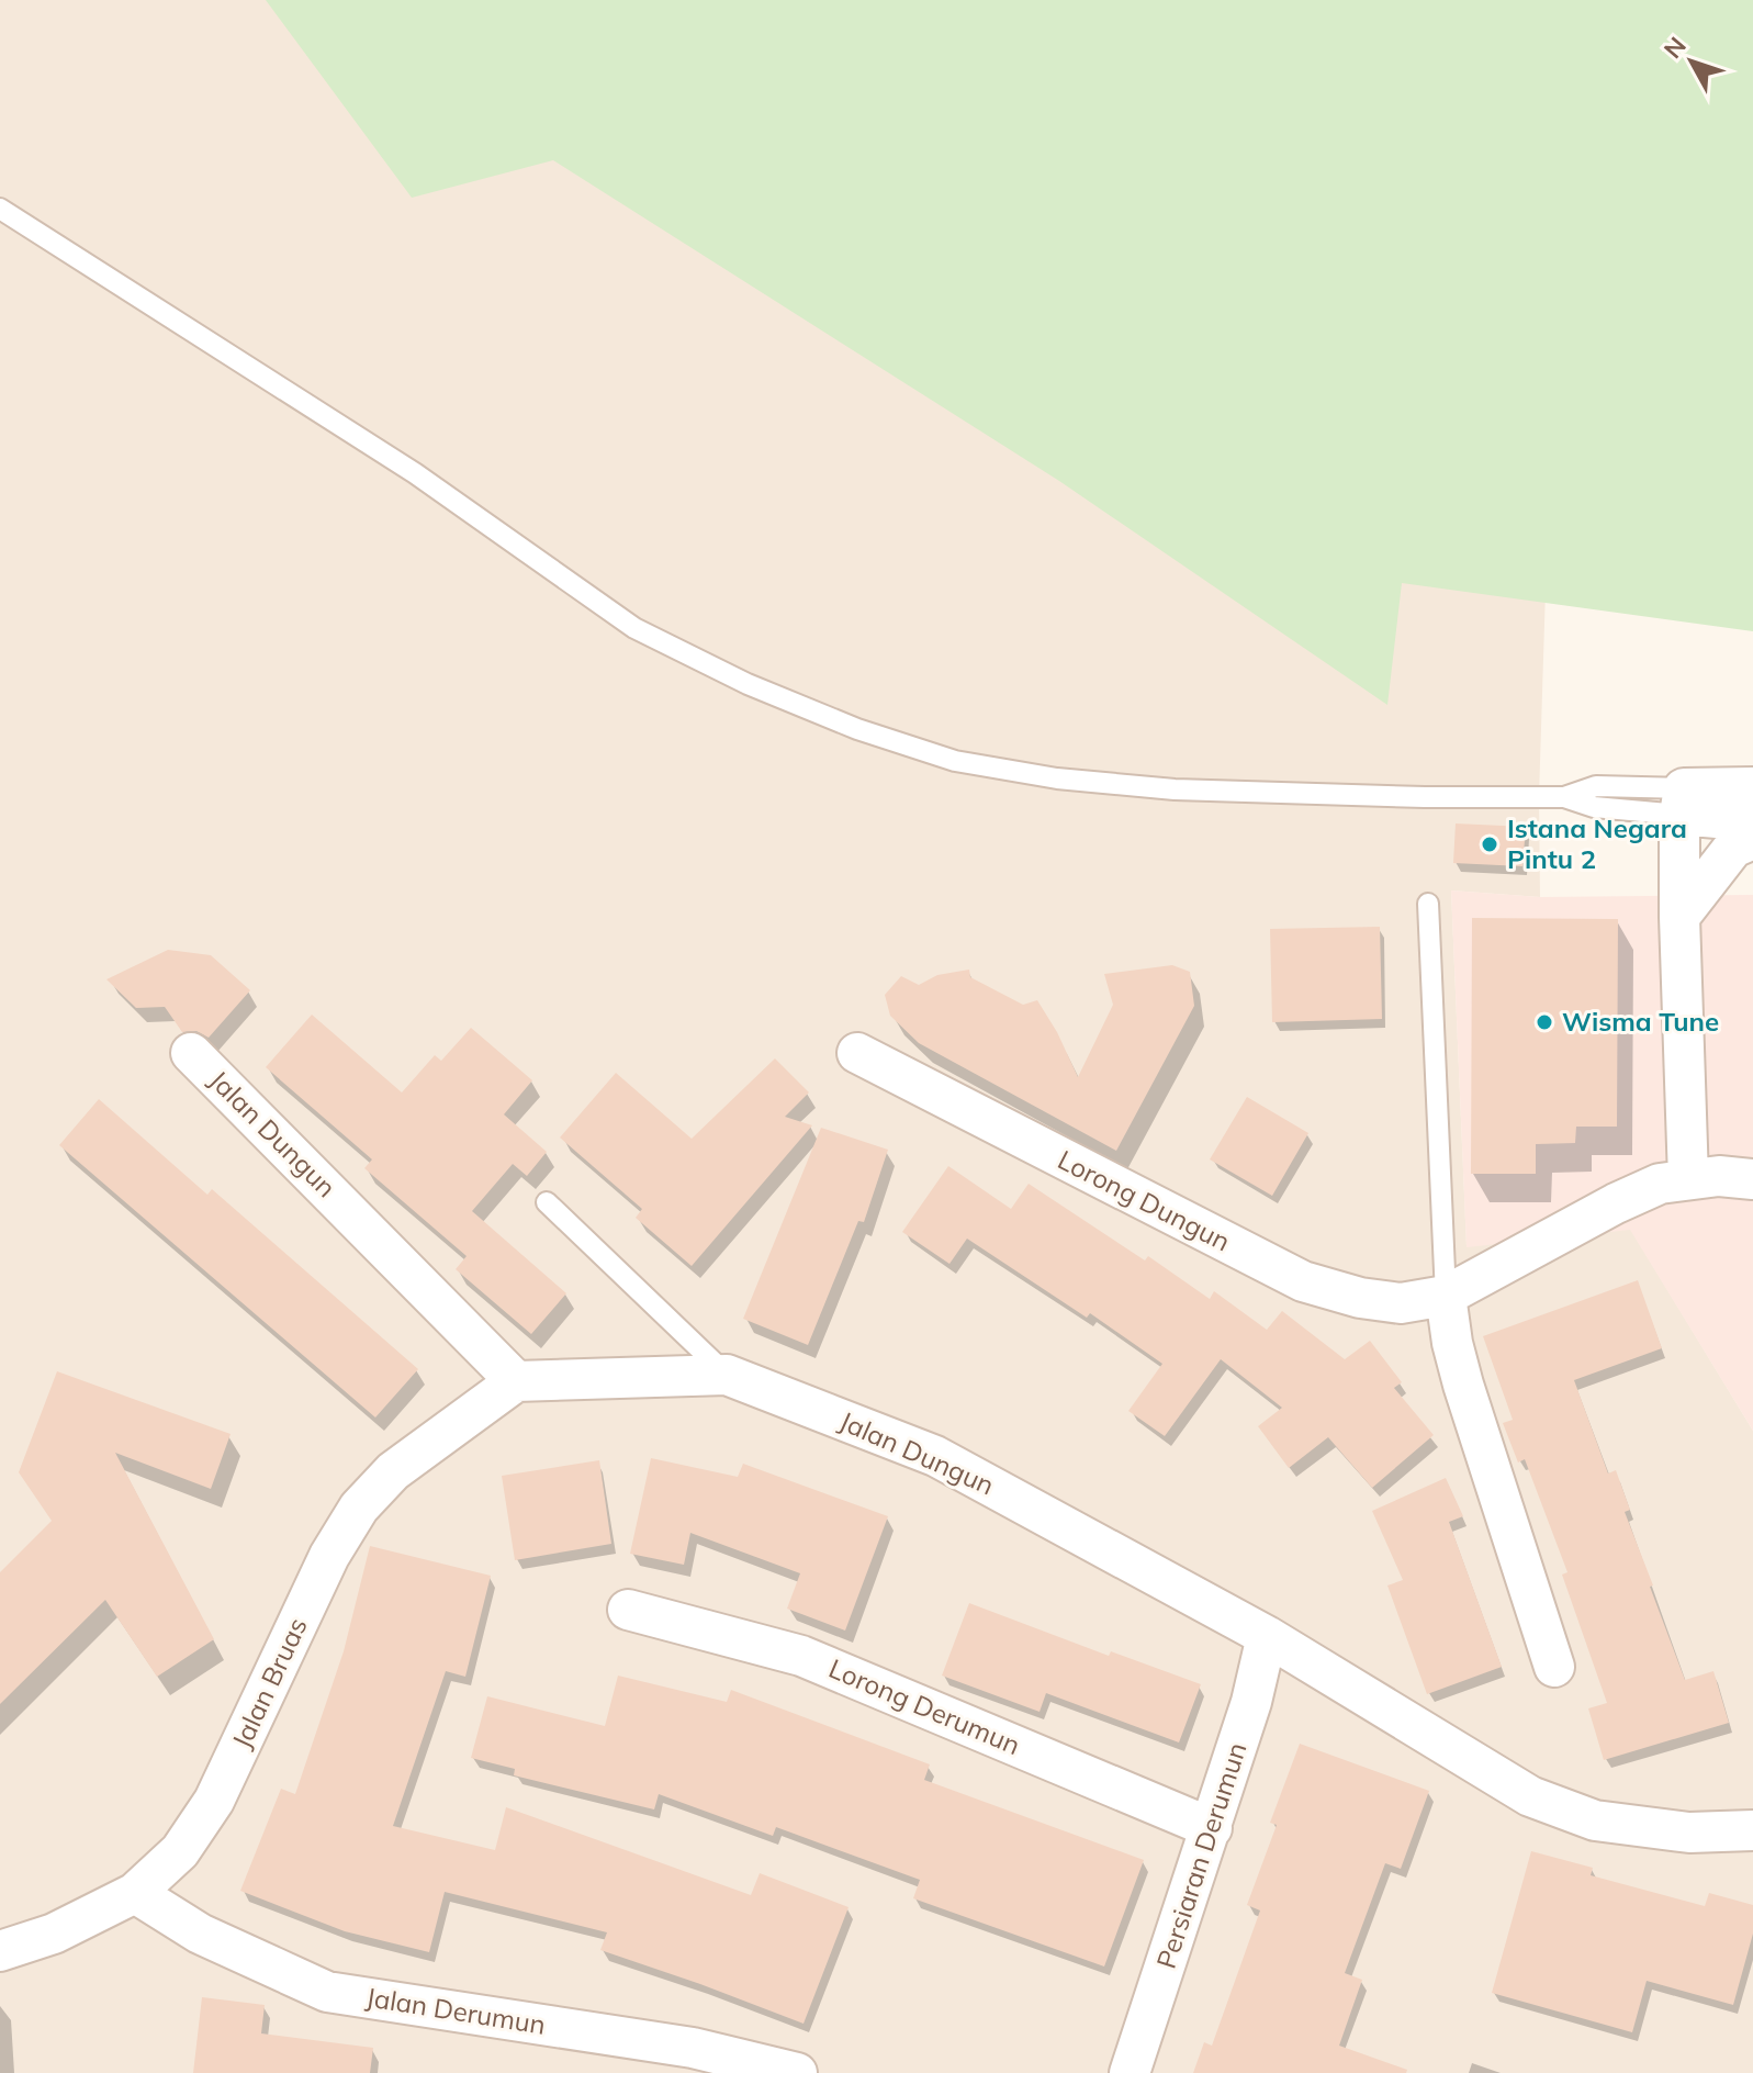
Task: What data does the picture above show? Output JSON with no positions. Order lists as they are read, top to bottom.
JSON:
{
  "streets": {
    "street": [
      "Jalan Dungun",
      "Lorong Dungun",
      "Jalan Bruas",
      "Lorong Derumun",
      "Persiaran Derumun",
      "Jalan Derumun"
    ]
  },
  "crossings": [
    ["Jalan Dungun", "Jalan Bruas"],
    ["Jalan Dungun", "Persiaran Derumun"],
    ["Jalan Bruas", "Jalan Derumun"],
    ["Lorong Derumun", "Persiaran Derumun"]
  ],
  "places": ["Istana Negara Pintu 2", "Wisma Tune"],
  "north": "top left"
}
